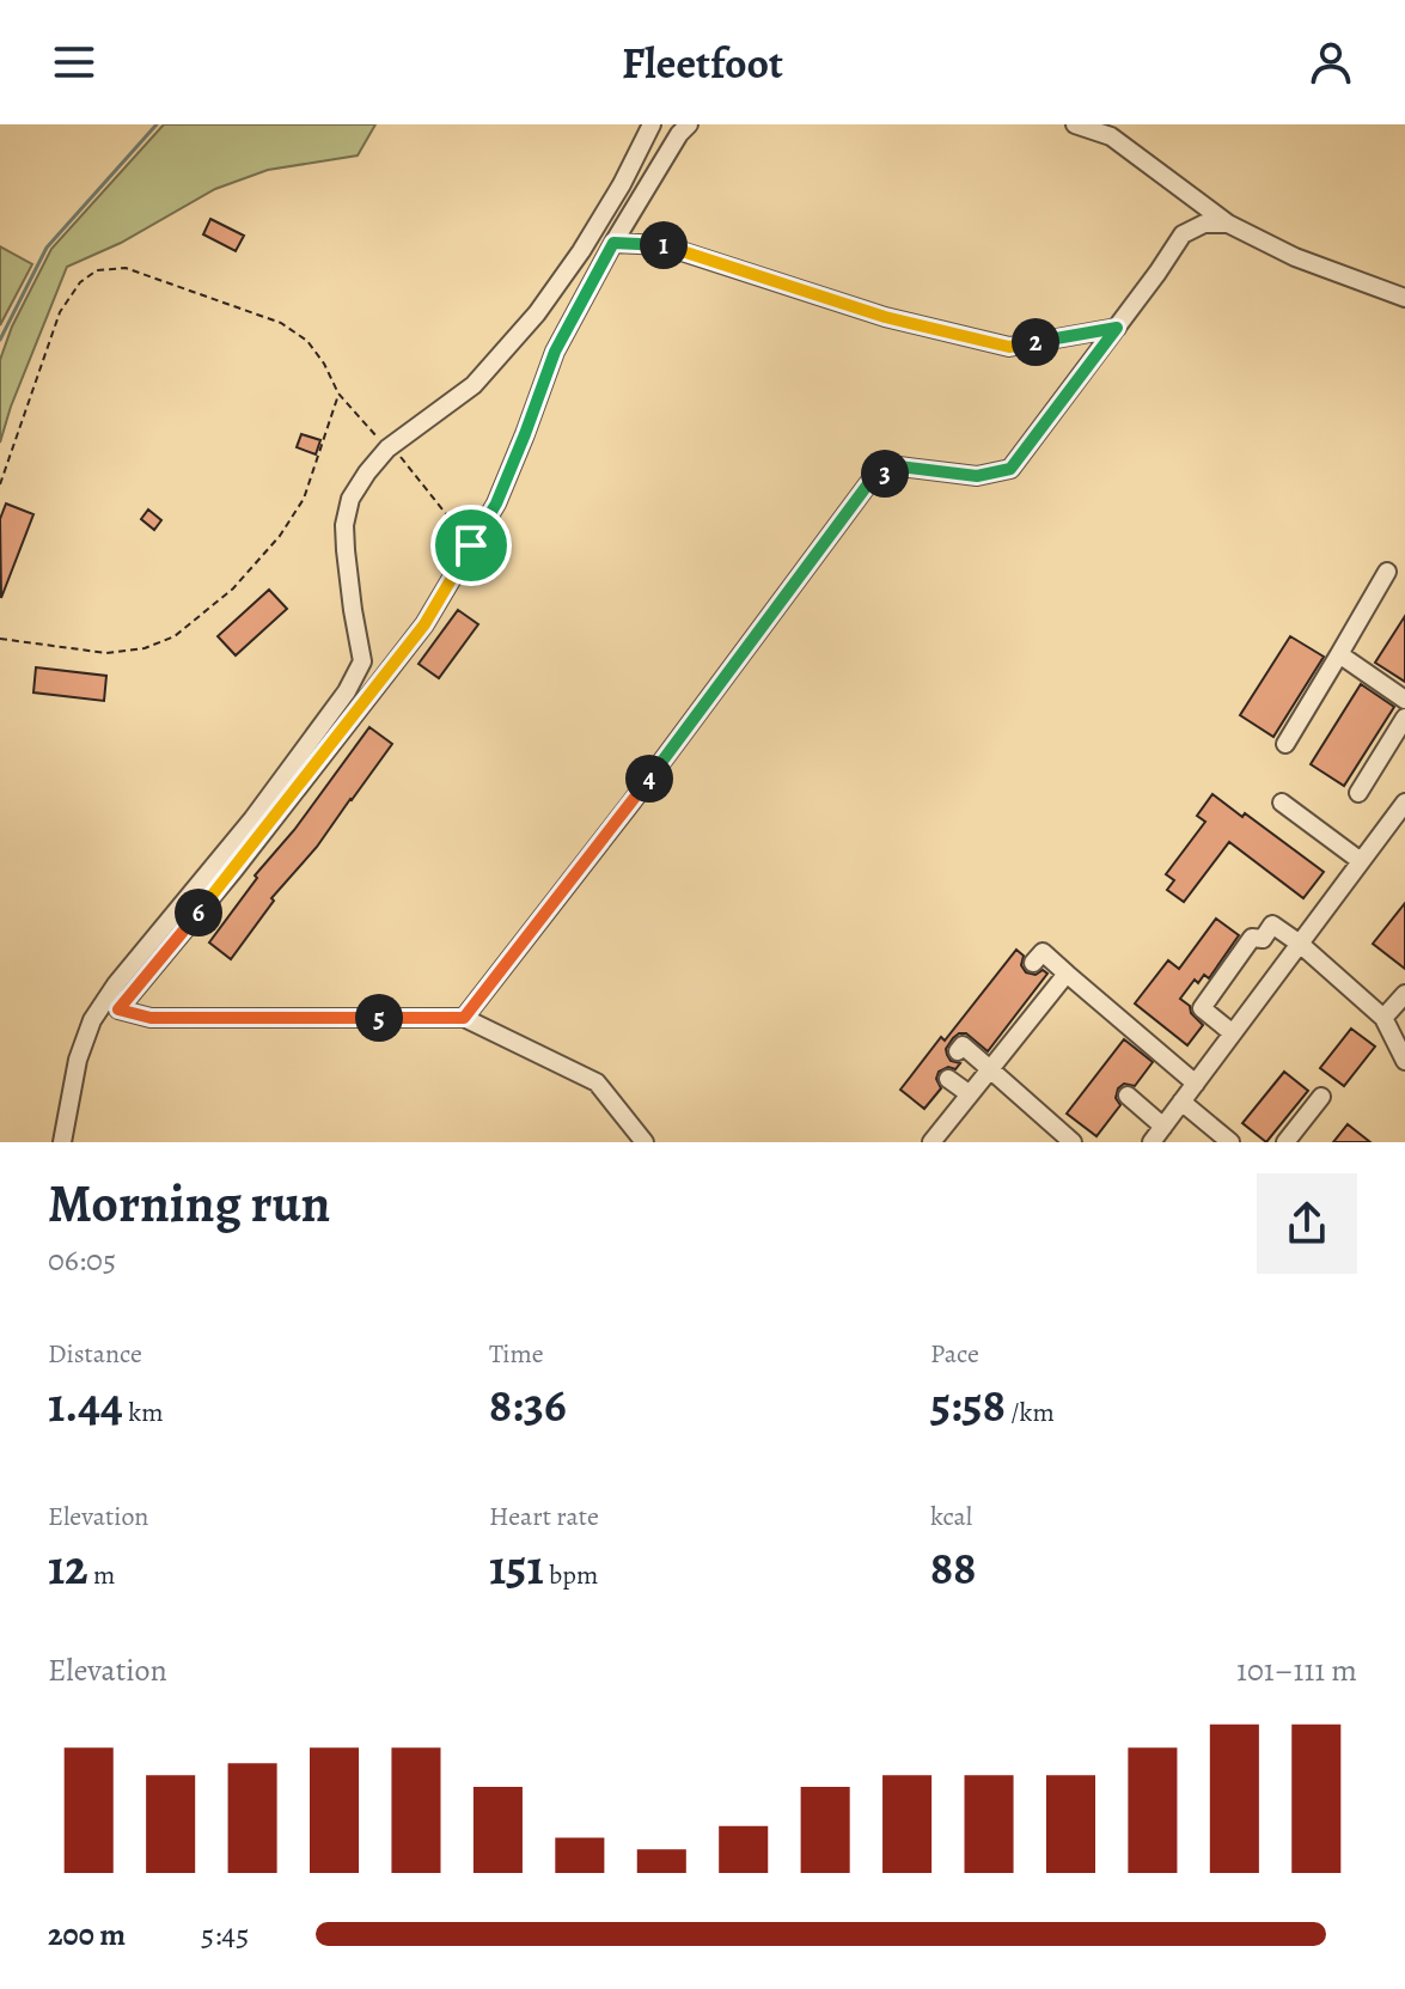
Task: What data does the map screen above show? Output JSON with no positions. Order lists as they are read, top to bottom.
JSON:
{
  "page": {
    "header": "Fleetfoot",
    "pins": [
      "1",
      "2",
      "3",
      "4",
      "6",
      "5"
    ],
    "heading": ["Morning run", "06:05"],
    "stats": [
      ["Distance", "1.44 km"],
      ["Time", "8:36"],
      ["Pace", "5:58 /km"],
      ["Elevation", "12 m"],
      ["Heart rate", "151 bpm"],
      ["kcal", "88"]
    ],
    "chart": ["Elevation", "101–111 m"],
    "list": [
      {
        "name": "200 m",
        "note": "5:45"
      }
    ]
  }
}
